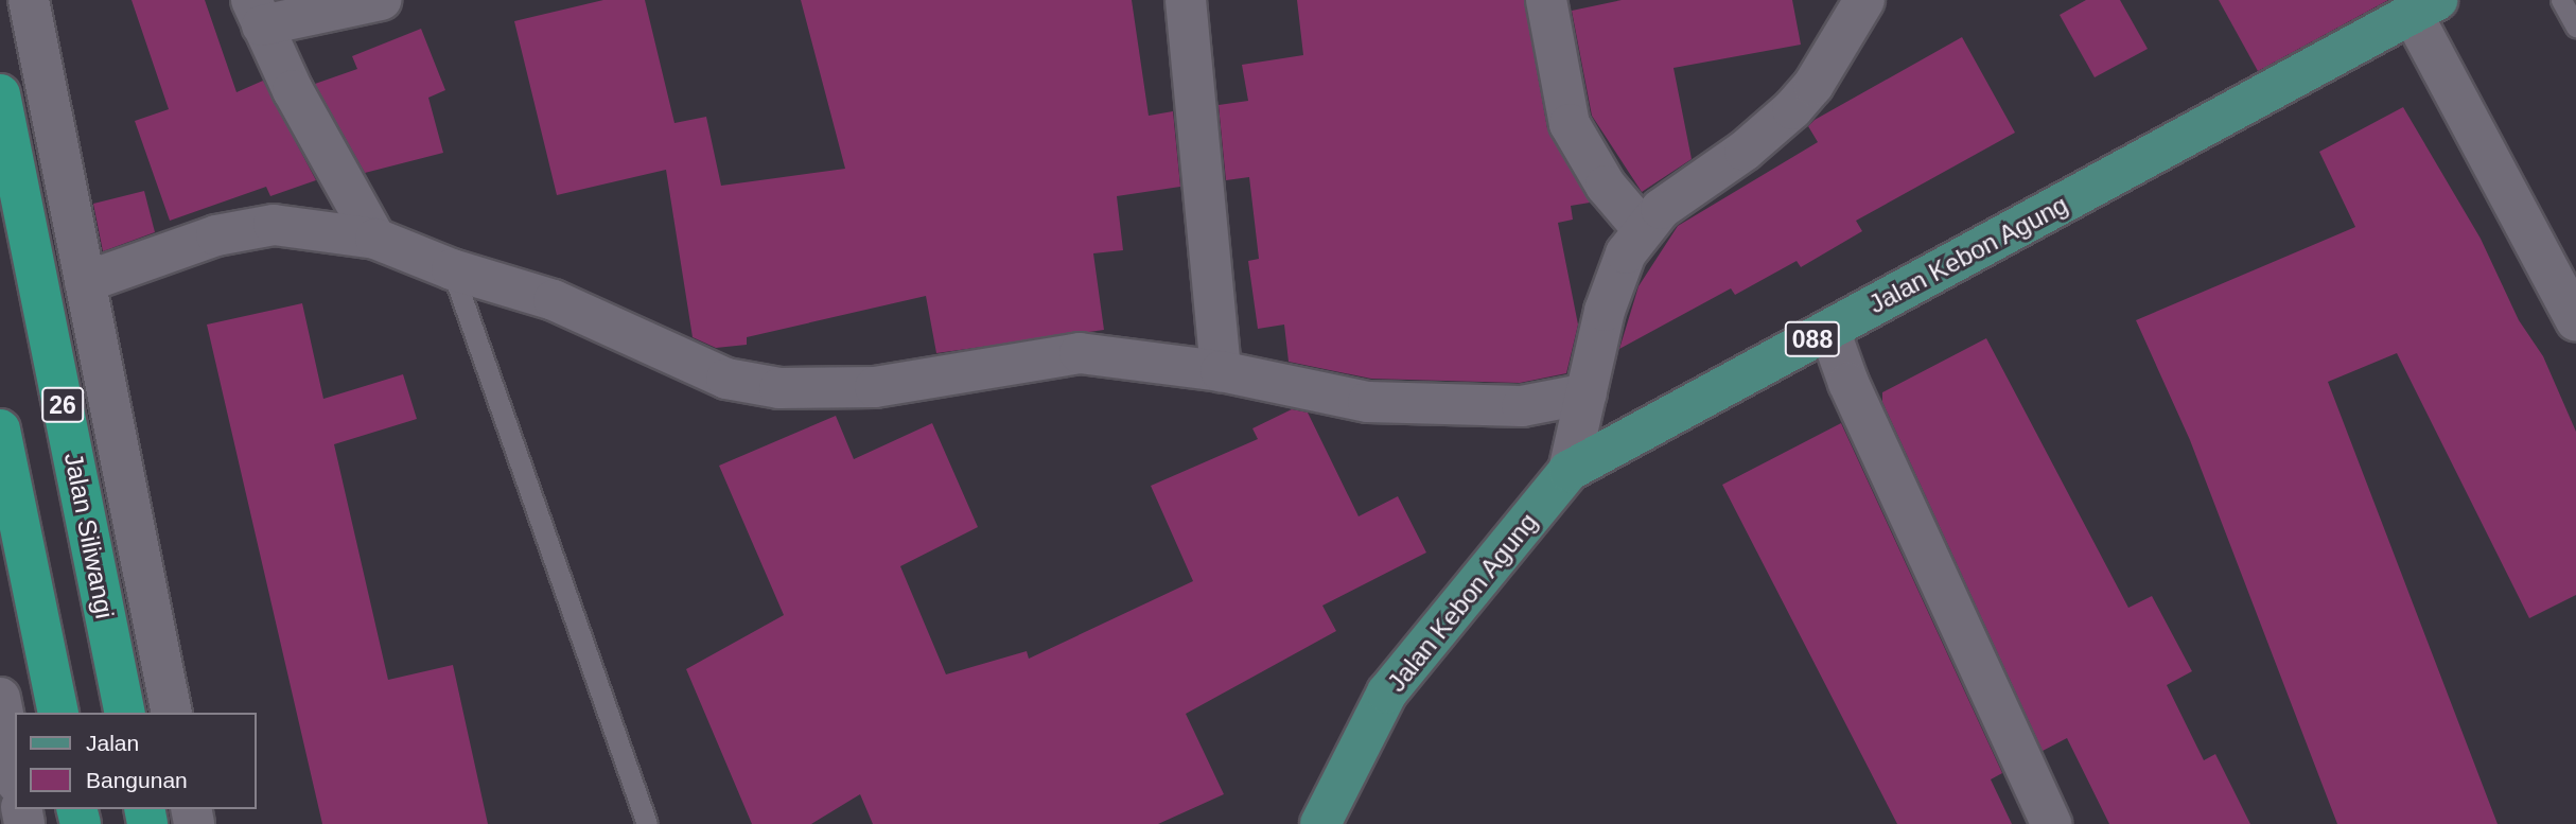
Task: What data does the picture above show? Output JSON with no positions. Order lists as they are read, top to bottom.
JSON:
{
  "streets": {
    "highway": ["26", "Jalan Siliwangi"],
    "main road": ["Jalan Kebon Agung", "088"]
  },
  "legend": ["Jalan", "Bangunan"]
}
